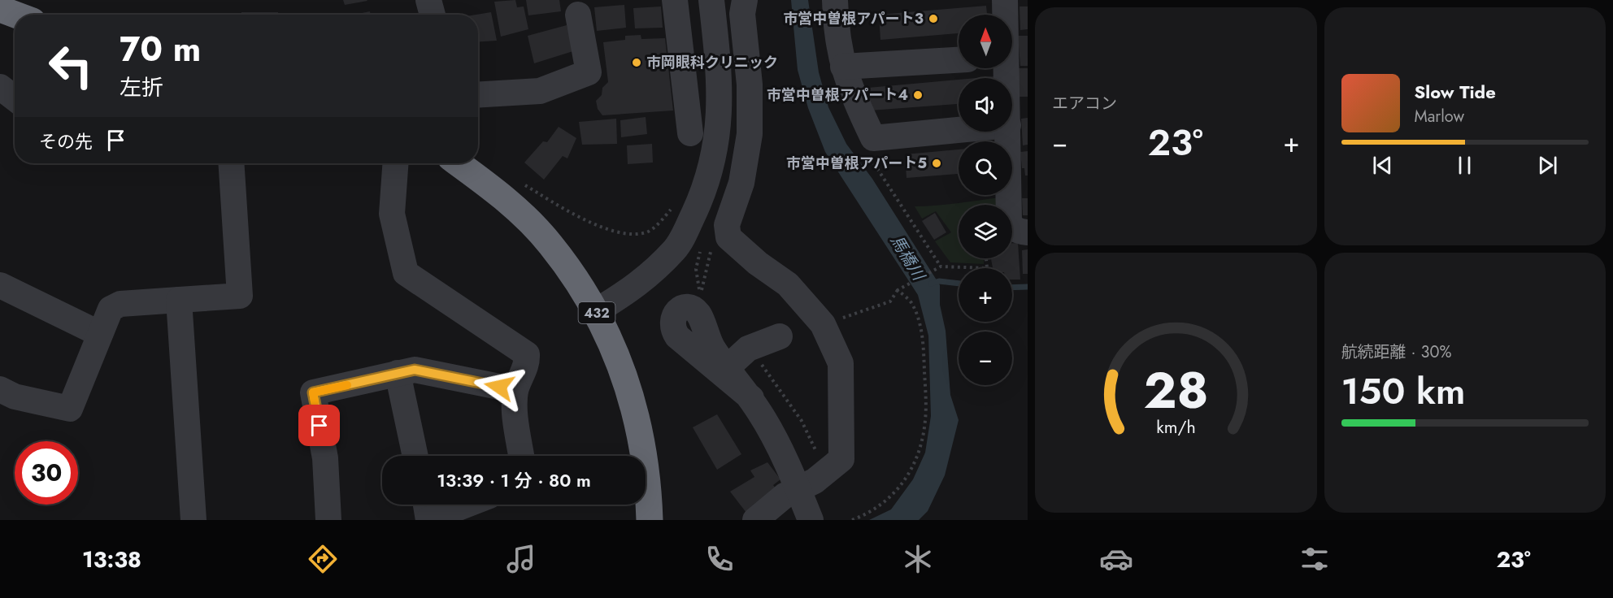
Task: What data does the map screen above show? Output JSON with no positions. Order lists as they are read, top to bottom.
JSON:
{
  "streets": {
    "highway": ["432"]
  },
  "water": ["馬橋川"],
  "places": [
    "市営中曽根アパート3",
    "市岡眼科クリニック",
    "市営中曽根アパート4",
    "市営中曽根アパート5"
  ],
  "north": "top",
  "page": {
    "tile": [
      "エアコン",
      ["航続距離 · 30%", "150 km"]
    ],
    "map_buttons": ["+", "−"],
    "turn": ["70 m", "左折"],
    "song": ["Slow Tide", "Marlow"],
    "then": "その先",
    "heat": ["−", "23°", "+"],
    "limit": "30",
    "trip": "13:39 · 1 分 · 80 m",
    "tabs": ["13:38", "23°"],
    "gauge": ["28", "km/h"]
  }
}
